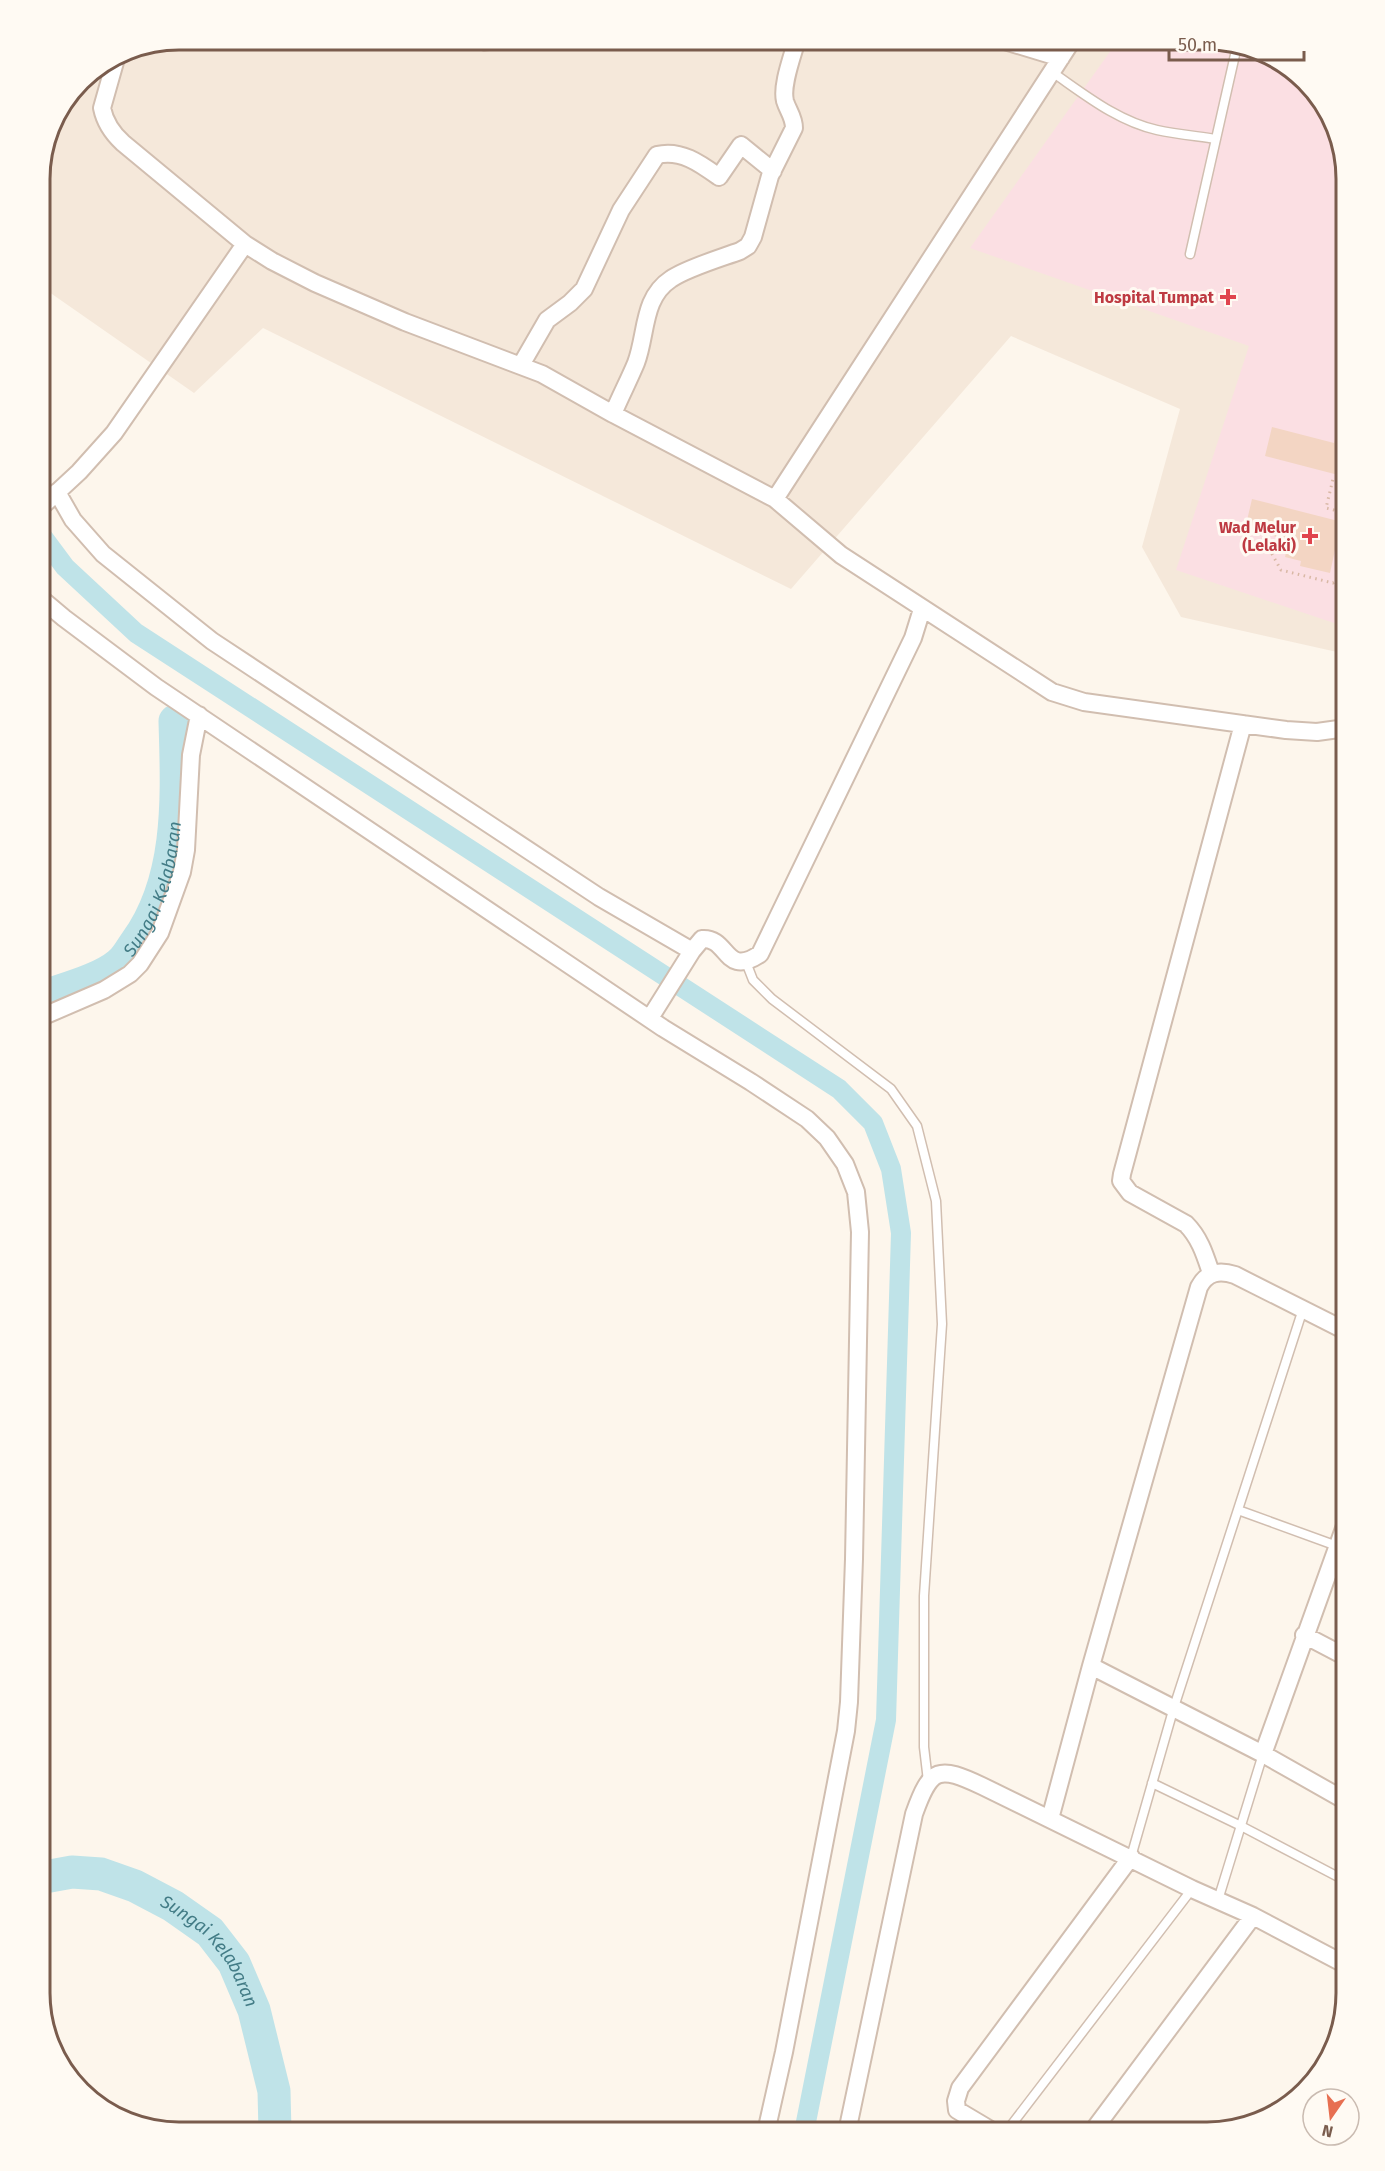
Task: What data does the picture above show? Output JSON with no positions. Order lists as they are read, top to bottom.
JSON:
{
  "water": ["Sungai Kelabaran"],
  "places": {
    "health": ["Hospital Tumpat", "Wad Melur (Lelaki)"]
  },
  "scale_bar": "50 m",
  "north": "bottom"
}
